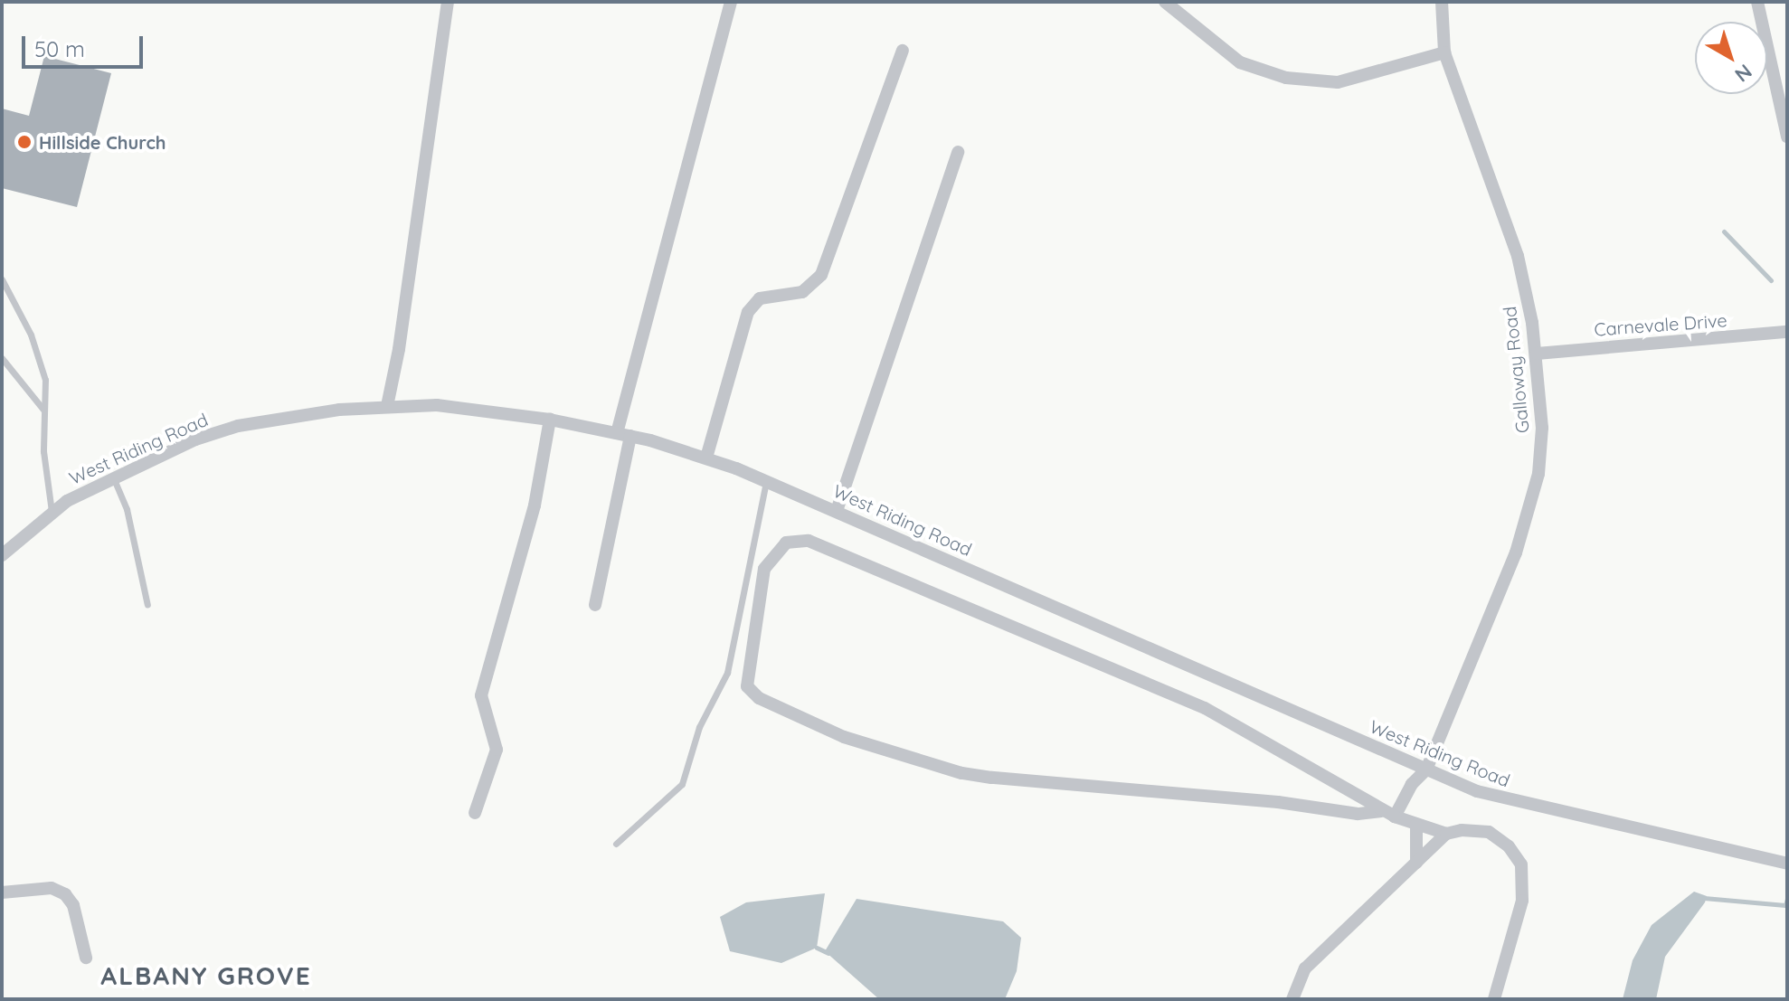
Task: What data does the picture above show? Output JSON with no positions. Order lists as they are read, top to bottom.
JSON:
{
  "streets": {
    "street": ["Carnevale Drive", "Galloway Road", "West Riding Road"]
  },
  "crossings": [
    ["Carnevale Drive", "Galloway Road"],
    ["Galloway Road", "West Riding Road"]
  ],
  "districts": ["ALBANY GROVE"],
  "places": ["Hillside Church"],
  "scale_bar": "50 m",
  "north": "bottom right"
}
